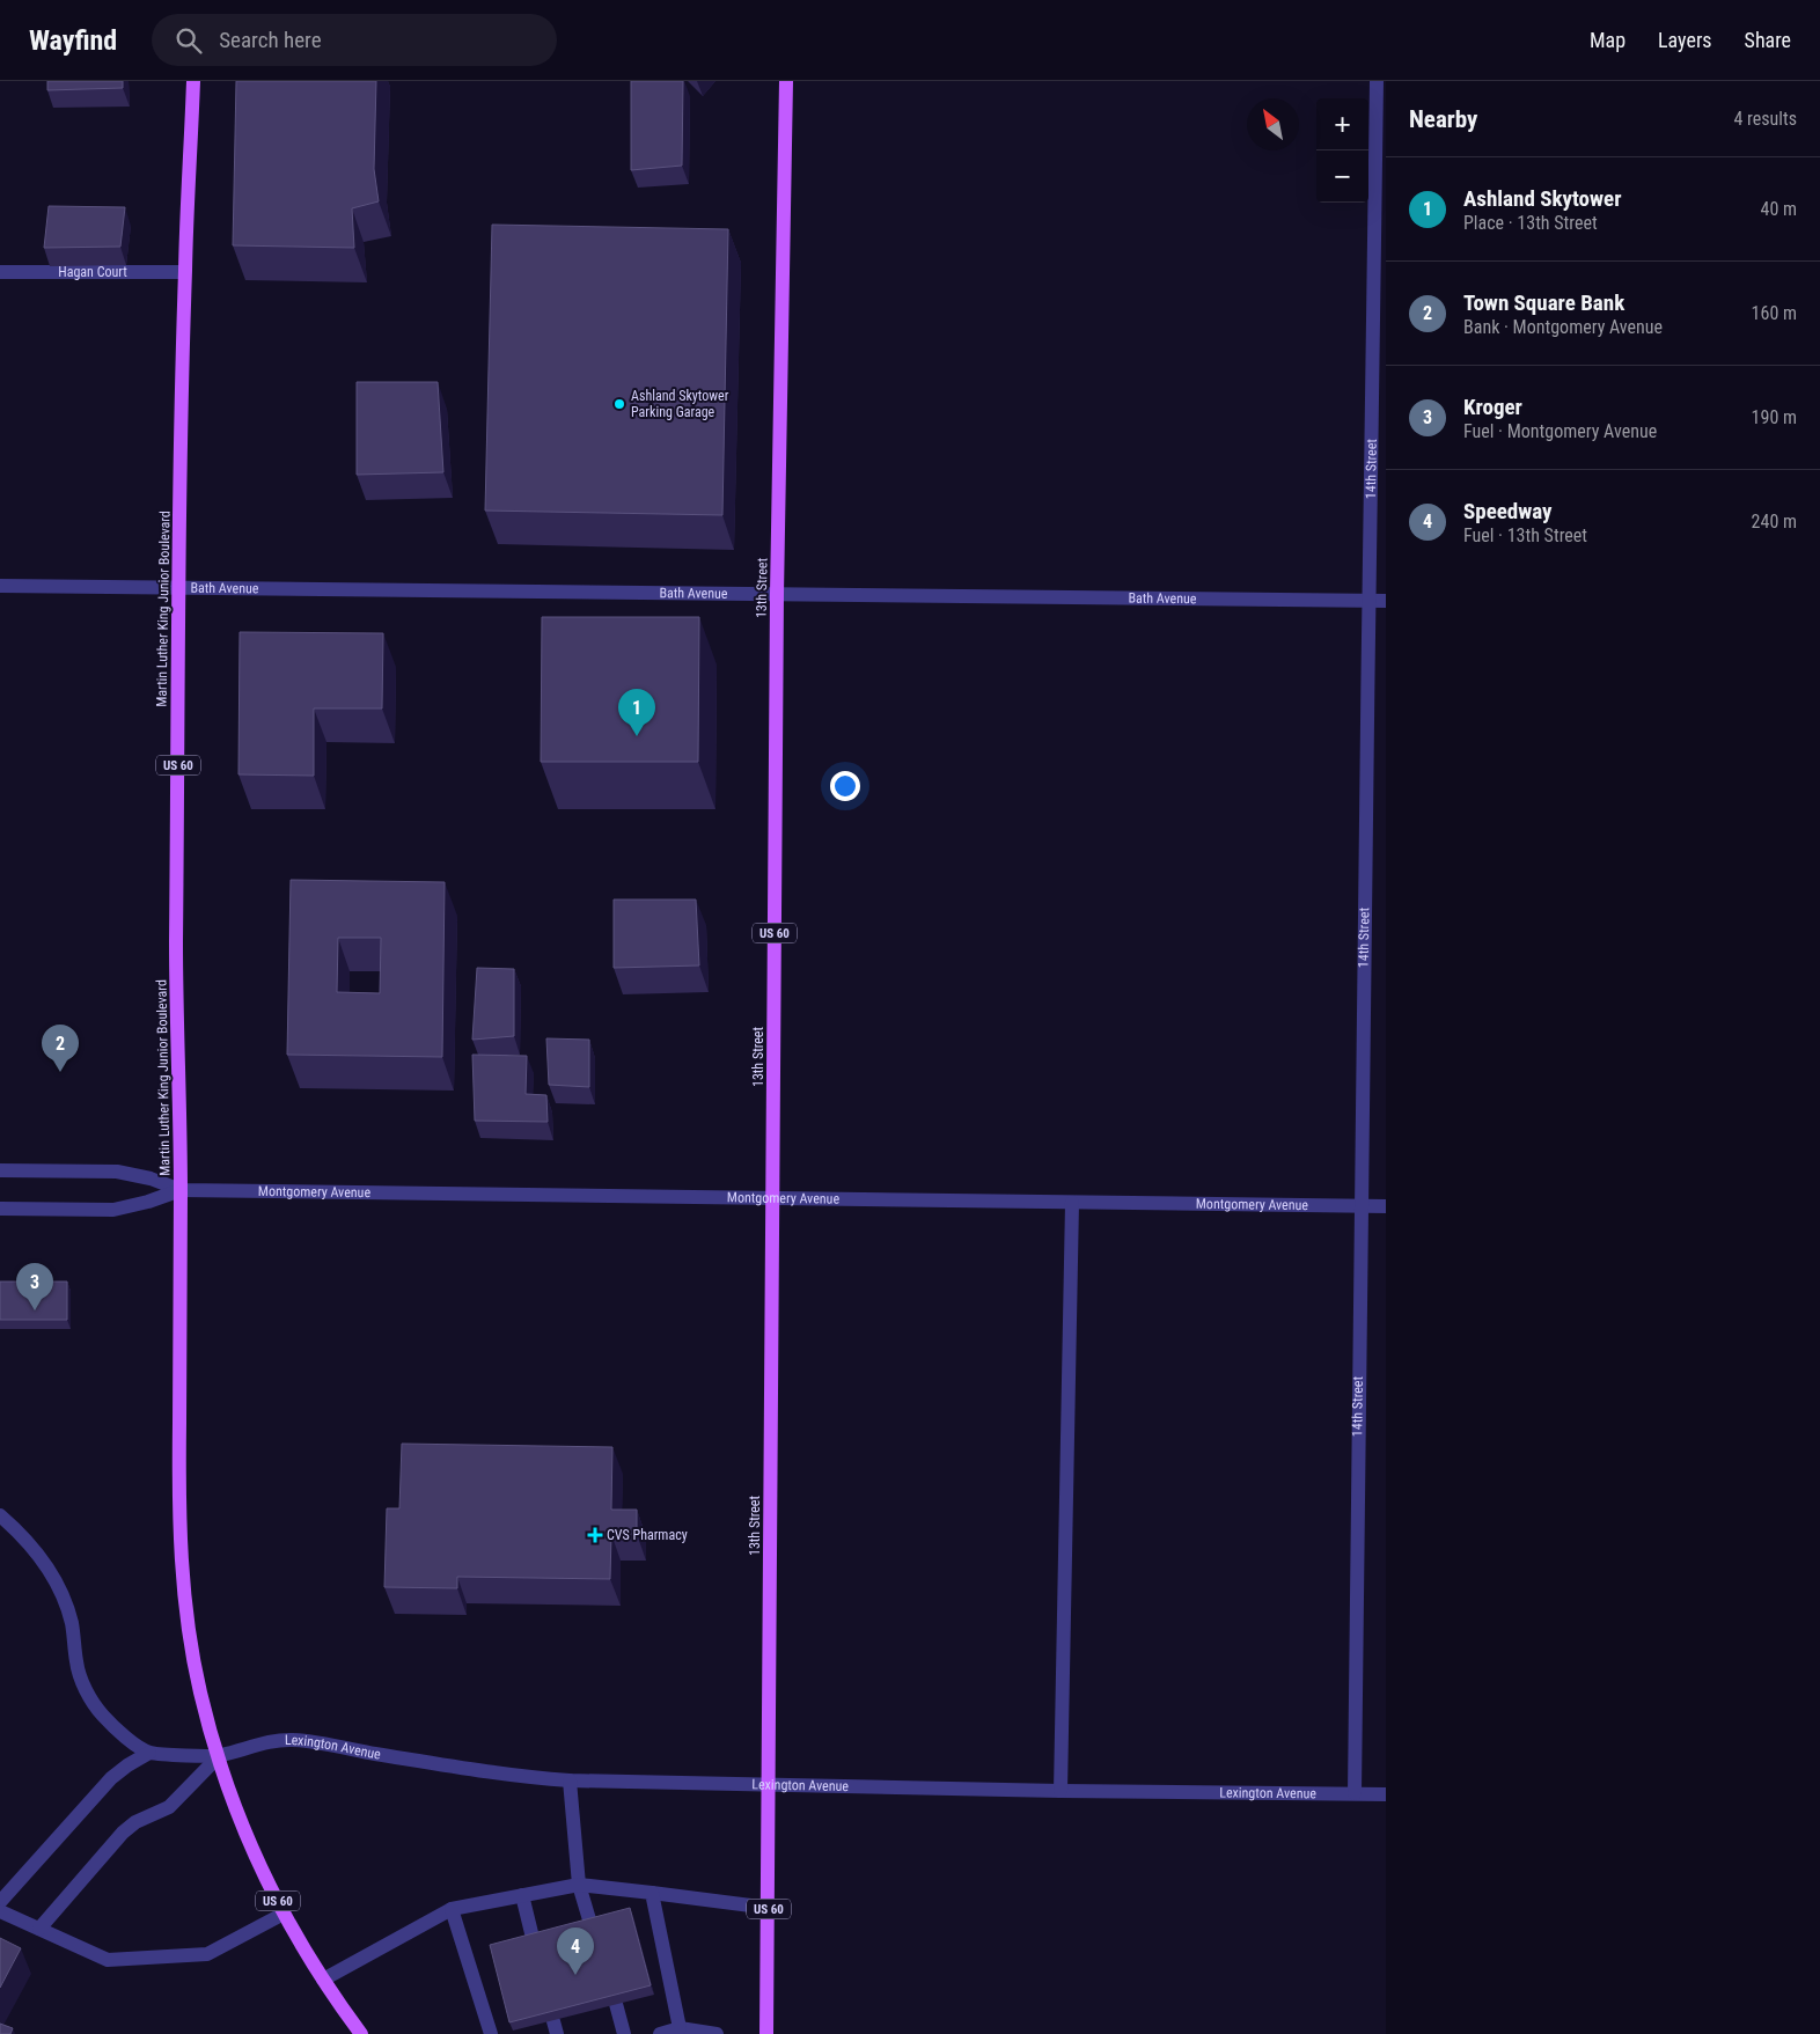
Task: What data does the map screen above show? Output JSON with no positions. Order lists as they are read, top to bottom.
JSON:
{
  "streets": {
    "main road": ["13th Street", "Martin Luther King Junior Boulevard", "US 60"],
    "street": [
      "Hagan Court",
      "14th Street",
      "Bath Avenue",
      "Montgomery Avenue",
      "Lexington Avenue"
    ]
  },
  "crossings": [
    ["Hagan Court", "Martin Luther King Junior Boulevard"],
    ["14th Street", "Bath Avenue"],
    ["14th Street", "Montgomery Avenue"],
    ["14th Street", "Lexington Avenue"],
    ["Bath Avenue", "13th Street"],
    ["Bath Avenue", "Martin Luther King Junior Boulevard"],
    ["13th Street", "Montgomery Avenue"],
    ["13th Street", "Lexington Avenue"],
    ["Martin Luther King Junior Boulevard", "Montgomery Avenue"],
    ["Martin Luther King Junior Boulevard", "Lexington Avenue"]
  ],
  "places": {
    "other": ["Ashland Skytower Parking Garage"],
    "health": ["CVS Pharmacy"]
  },
  "north": "top left",
  "page": {
    "header": "Wayfind",
    "search": "Search here",
    "nav": ["Map", "Layers", "Share"],
    "heading": ["Nearby", "4 results"],
    "map_buttons": ["+", "−"],
    "list": [
      {
        "mark": "1",
        "name": "Ashland Skytower",
        "note": "Place · 13th Street",
        "value": "40 m"
      },
      {
        "mark": "2",
        "name": "Town Square Bank",
        "note": "Bank · Montgomery Avenue",
        "value": "160 m"
      },
      {
        "mark": "3",
        "name": "Kroger",
        "note": "Fuel · Montgomery Avenue",
        "value": "190 m"
      },
      {
        "mark": "4",
        "name": "Speedway",
        "note": "Fuel · 13th Street",
        "value": "240 m"
      }
    ],
    "pins": [
      "1",
      "2",
      "3",
      "4"
    ]
  }
}
